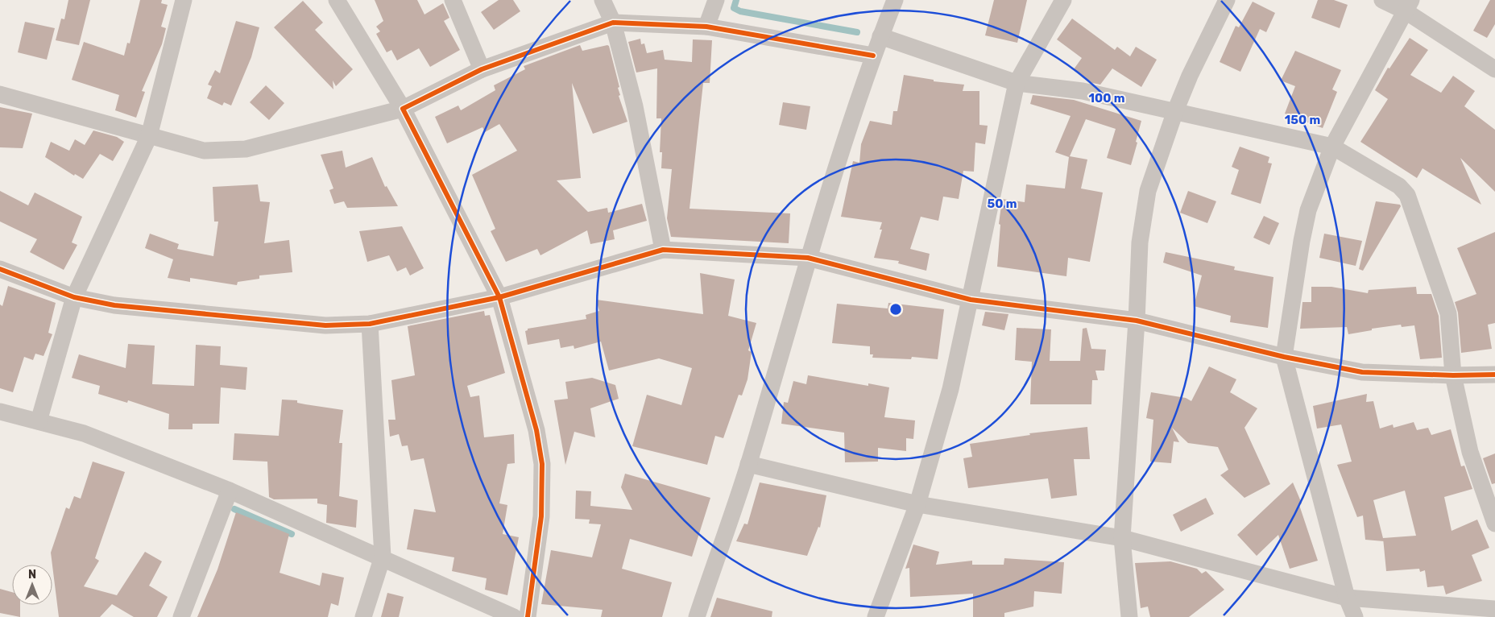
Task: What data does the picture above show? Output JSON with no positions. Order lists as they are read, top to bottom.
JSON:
{
  "north": "top",
  "rings": ["100 m", "150 m", "50 m"]
}
